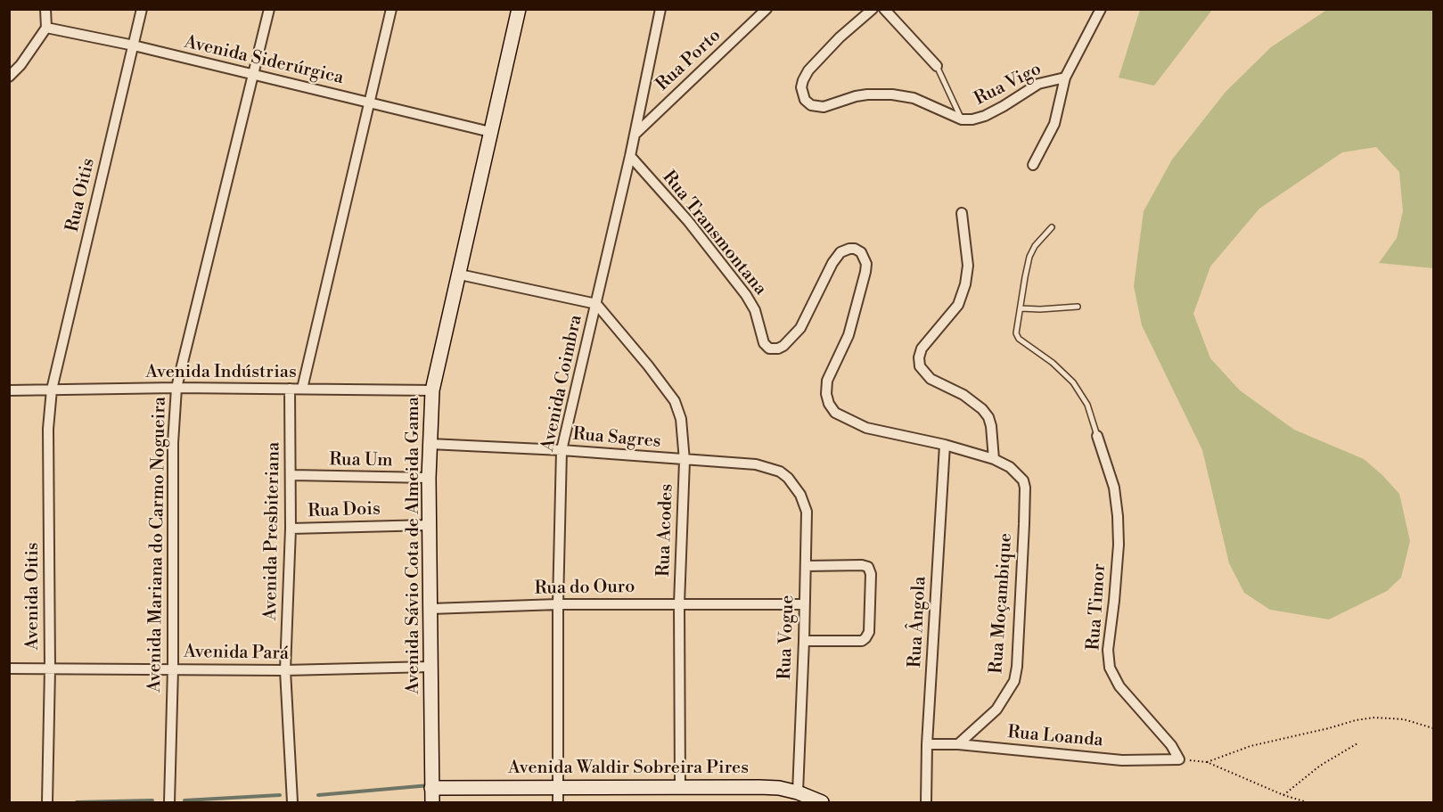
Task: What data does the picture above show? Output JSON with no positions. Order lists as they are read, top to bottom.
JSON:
{
  "streets": {
    "street": [
      "Avenida Siderúrgica",
      "Rua Porto",
      "Rua Vigo",
      "Rua Oitis",
      "Rua Transmontana",
      "Avenida Indústrias",
      "Avenida Coimbra",
      "Rua Sagres",
      "Rua Um",
      "Rua Dois",
      "Rua Acodes",
      "Avenida Presbiteriana",
      "Avenida Mariana do Carmo Nogueira",
      "Avenida Sávio Cota de Almeida Gama",
      "Rua do Ouro",
      "Avenida Oitis",
      "Rua Moçambique",
      "Rua Timor",
      "Rua Ângola",
      "Rua Vogue",
      "Avenida Pará",
      "Rua Loanda",
      "Avenida Waldir Sobreira Pires"
    ]
  },
  "crossings": [
    ["Avenida Siderúrgica", "Rua Oitis"],
    ["Avenida Siderúrgica", "Avenida Mariana do Carmo Nogueira"],
    ["Avenida Siderúrgica", "Avenida Sávio Cota de Almeida Gama"],
    ["Rua Porto", "Avenida Coimbra"],
    ["Rua Oitis", "Avenida Indústrias"],
    ["Rua Oitis", "Avenida Oitis"],
    ["Rua Transmontana", "Avenida Coimbra"],
    ["Rua Transmontana", "Rua Moçambique"],
    ["Rua Transmontana", "Rua Ângola"],
    ["Avenida Indústrias", "Avenida Presbiteriana"],
    ["Avenida Indústrias", "Avenida Mariana do Carmo Nogueira"],
    ["Avenida Indústrias", "Avenida Sávio Cota de Almeida Gama"],
    ["Avenida Indústrias", "Avenida Oitis"],
    ["Avenida Coimbra", "Rua Sagres"],
    ["Avenida Coimbra", "Rua Acodes"],
    ["Avenida Coimbra", "Rua do Ouro"],
    ["Avenida Coimbra", "Avenida Waldir Sobreira Pires"],
    ["Rua Sagres", "Rua Acodes"],
    ["Rua Sagres", "Avenida Sávio Cota de Almeida Gama"],
    ["Rua Sagres", "Rua Vogue"],
    ["Rua Um", "Avenida Presbiteriana"],
    ["Rua Um", "Avenida Sávio Cota de Almeida Gama"],
    ["Rua Dois", "Avenida Presbiteriana"],
    ["Rua Dois", "Avenida Sávio Cota de Almeida Gama"],
    ["Rua Acodes", "Rua do Ouro"],
    ["Rua Acodes", "Avenida Waldir Sobreira Pires"],
    ["Avenida Presbiteriana", "Avenida Pará"],
    ["Avenida Mariana do Carmo Nogueira", "Avenida Pará"],
    ["Avenida Sávio Cota de Almeida Gama", "Rua do Ouro"],
    ["Avenida Sávio Cota de Almeida Gama", "Avenida Pará"],
    ["Avenida Sávio Cota de Almeida Gama", "Avenida Waldir Sobreira Pires"],
    ["Rua do Ouro", "Rua Vogue"],
    ["Avenida Oitis", "Avenida Pará"],
    ["Rua Moçambique", "Rua Ângola"],
    ["Rua Moçambique", "Rua Loanda"],
    ["Rua Timor", "Rua Loanda"],
    ["Rua Ângola", "Rua Loanda"],
    ["Rua Vogue", "Avenida Waldir Sobreira Pires"]
  ]
}
